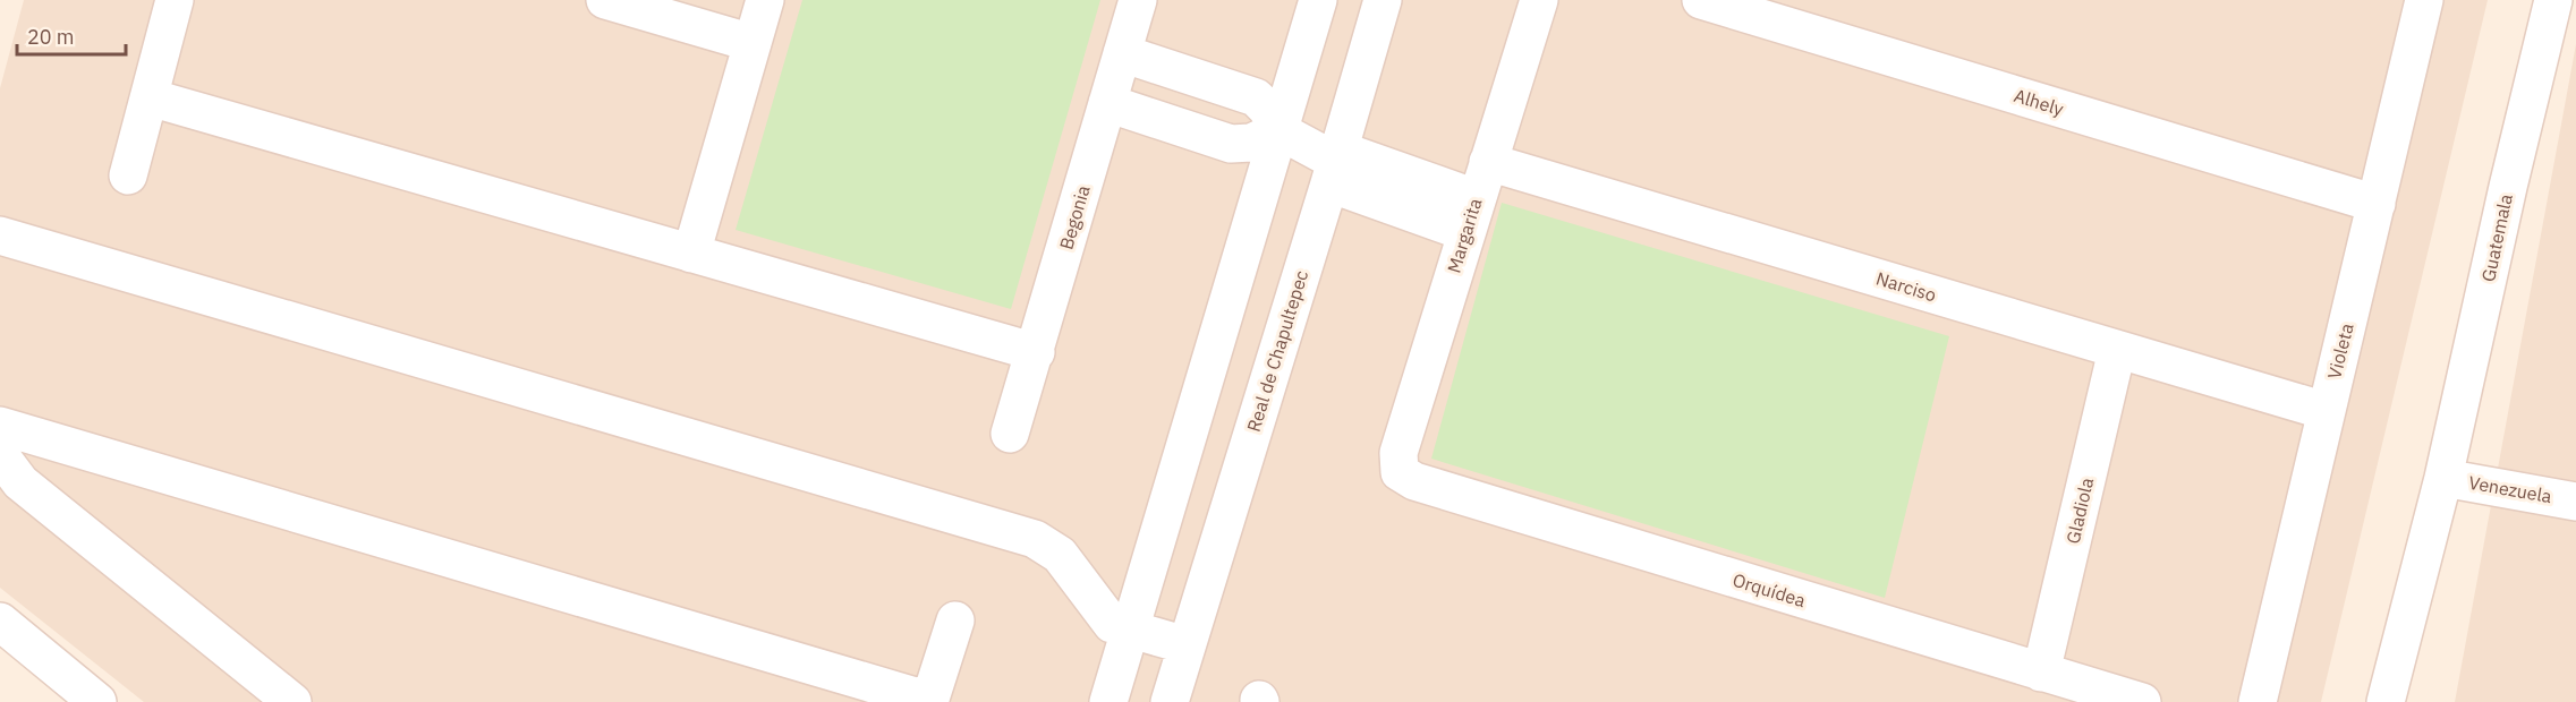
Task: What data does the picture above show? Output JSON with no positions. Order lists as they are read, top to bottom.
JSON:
{
  "streets": {
    "street": [
      "Alhely",
      "Begonia",
      "Margarita",
      "Guatemala",
      "Narciso",
      "Real de Chapultepec",
      "Violeta",
      "Venezuela",
      "Gladiola",
      "Orquídea"
    ]
  },
  "crossings": [
    ["Alhely", "Violeta"],
    ["Margarita", "Narciso"],
    ["Margarita", "Orquídea"],
    ["Guatemala", "Venezuela"],
    ["Narciso", "Violeta"],
    ["Narciso", "Gladiola"],
    ["Gladiola", "Orquídea"]
  ],
  "scale_bar": "20 m"
}
